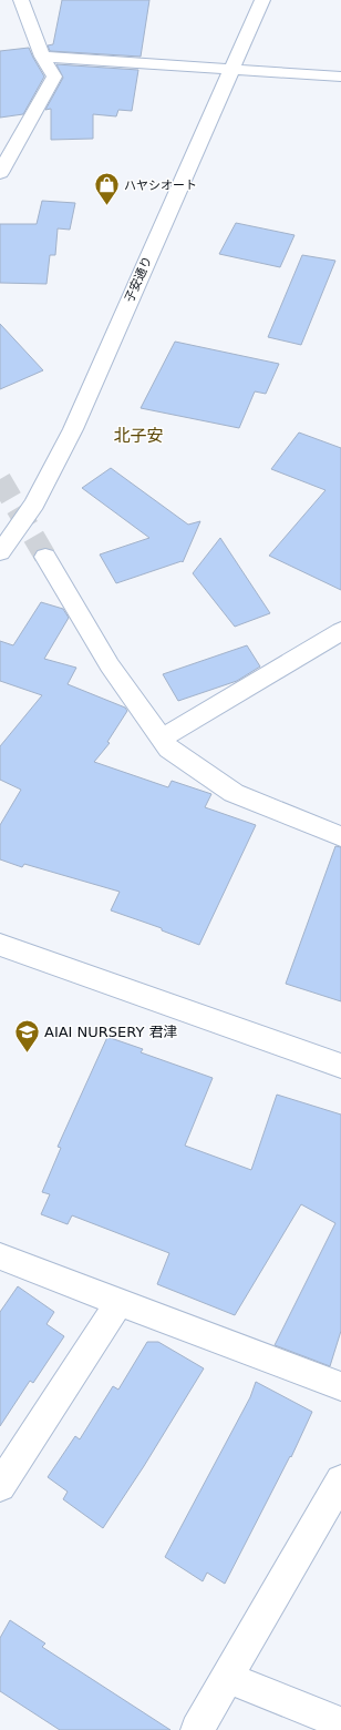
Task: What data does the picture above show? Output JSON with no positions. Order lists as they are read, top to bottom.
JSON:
{
  "streets": {
    "street": ["子安通り"]
  },
  "districts": ["北子安"],
  "places": {
    "shop": ["ハヤシオート"],
    "school or university": ["AIAI NURSERY 君津"]
  }
}
